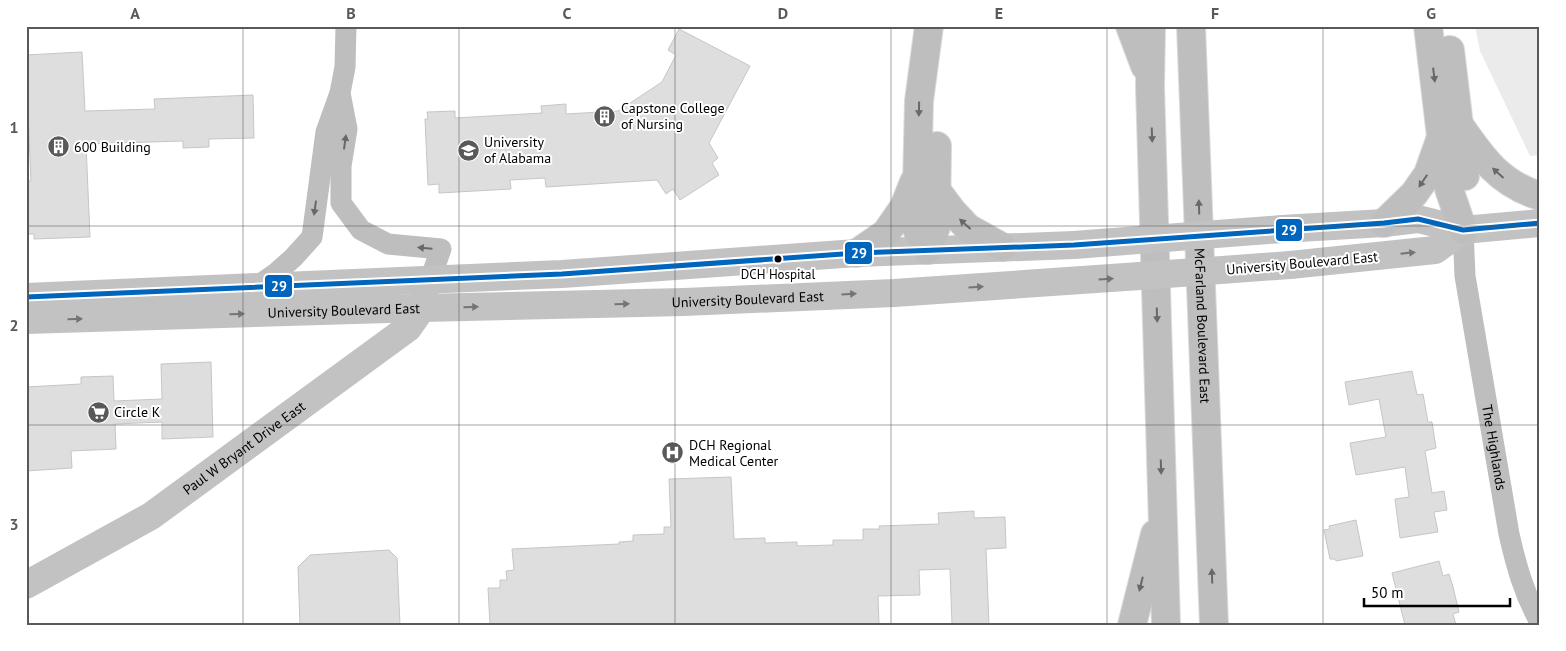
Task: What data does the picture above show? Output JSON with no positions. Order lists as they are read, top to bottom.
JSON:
{
  "streets": {
    "highway": ["McFarland Boulevard East"],
    "main road": ["University Boulevard East", "Paul W Bryant Drive East"],
    "street": ["The Highlands"]
  },
  "crossings": [
    ["University Boulevard East", "Paul W Bryant Drive East"],
    ["University Boulevard East", "The Highlands"]
  ],
  "places": {
    "building": ["Capstone College of Nursing", "600 Building"],
    "school or university": ["University of Alabama"],
    "other": ["DCH Hospital"],
    "supermarket": ["Circle K"],
    "hospital": ["DCH Regional Medical Center"]
  },
  "lines": ["transit line 29"],
  "scale_bar": "50 m",
  "grid": {
    "columns": [
      "A",
      "B",
      "C",
      "D",
      "E",
      "F",
      "G"
    ],
    "rows": ["1", "2", "3"]
  }
}
